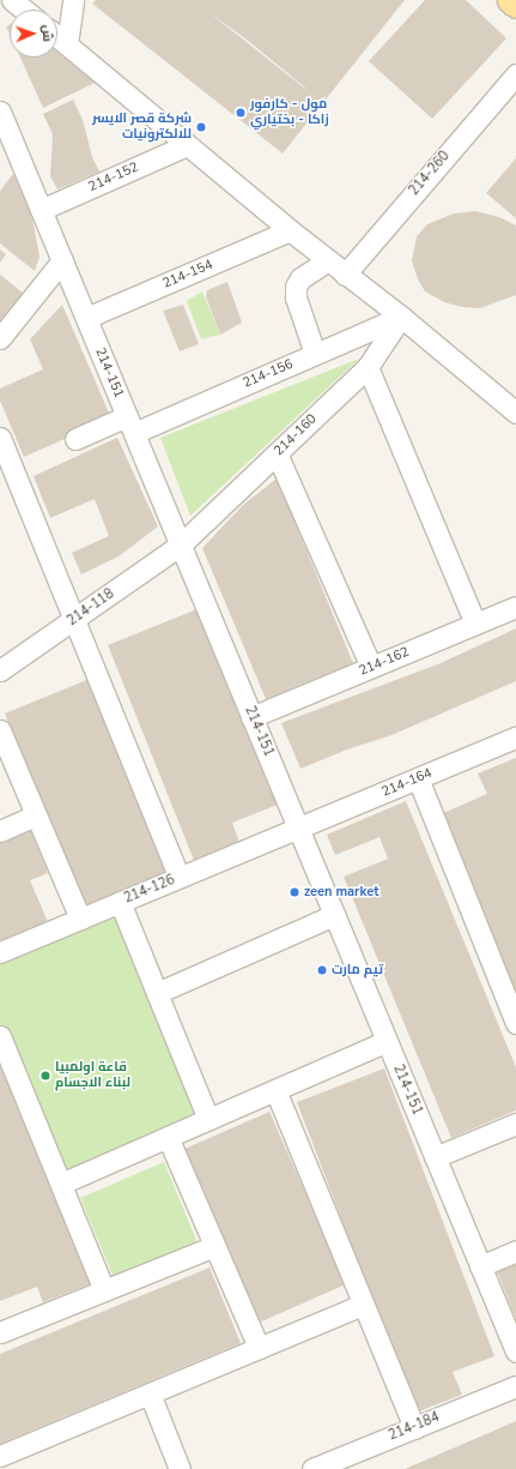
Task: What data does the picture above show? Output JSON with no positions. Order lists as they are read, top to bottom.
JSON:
{
  "streets": {
    "street": [
      "214-260",
      "214-152",
      "214-154",
      "214-151",
      "214-156",
      "214-160",
      "214-118",
      "214-162",
      "214-164",
      "214-126",
      "214-184"
    ]
  },
  "crossings": [
    ["214-152", "214-151"],
    ["214-154", "214-151"],
    ["214-151", "214-156"],
    ["214-151", "214-160"],
    ["214-151", "214-118"],
    ["214-151", "214-162"],
    ["214-151", "214-164"],
    ["214-151", "214-126"],
    ["214-156", "214-160"],
    ["214-160", "214-118"],
    ["214-164", "214-126"]
  ],
  "places": [
    "مول - كارفور زاكا - بختياري",
    "شركة قصر الايسر للالكترونيات",
    "zeen market",
    "تيم مارت",
    "قاعة اولمبيا لبناء الاجسام"
  ],
  "north": "right"
}
